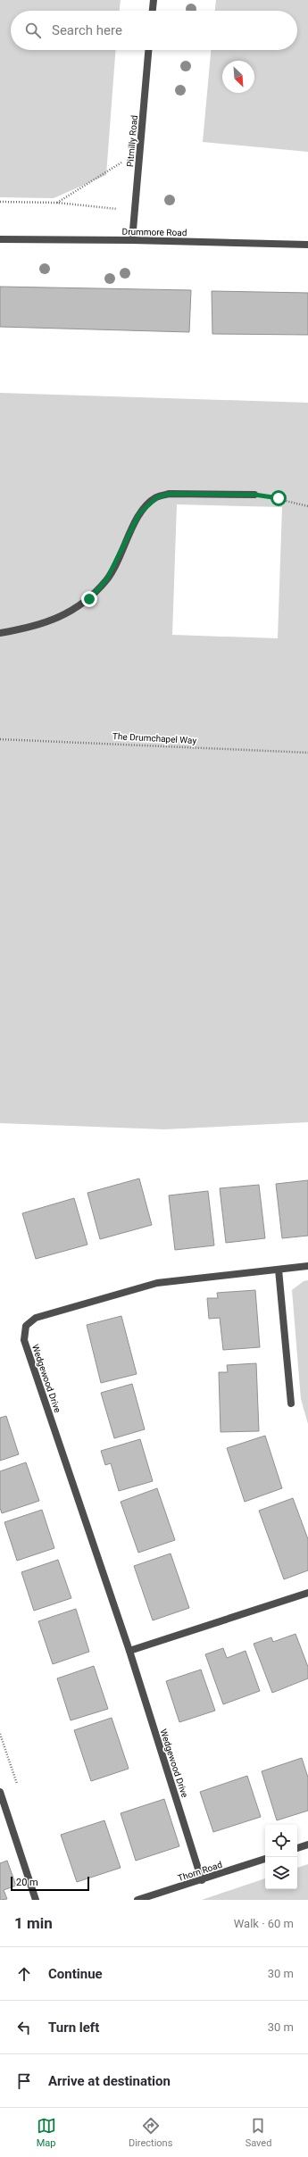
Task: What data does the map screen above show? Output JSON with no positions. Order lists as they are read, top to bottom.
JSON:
{
  "streets": {
    "street": [
      "Pitmilly Road",
      "Drummore Road",
      "Wedgewood Drive",
      "Thorn Road"
    ],
    "path": ["The Drumchapel Way"]
  },
  "crossings": [
    ["Pitmilly Road", "Drummore Road"],
    ["Wedgewood Drive", "Thorn Road"]
  ],
  "scale_bar": "20 m",
  "north": "bottom right",
  "page": {
    "search": "Search here",
    "scale": "20 m",
    "heading": ["1 min", "Walk · 60 m"],
    "list": [
      ["Continue", "30 m"],
      ["Turn left", "30 m"],
      "Arrive at destination"
    ],
    "nav": ["Map", "Directions", "Saved"]
  }
}
